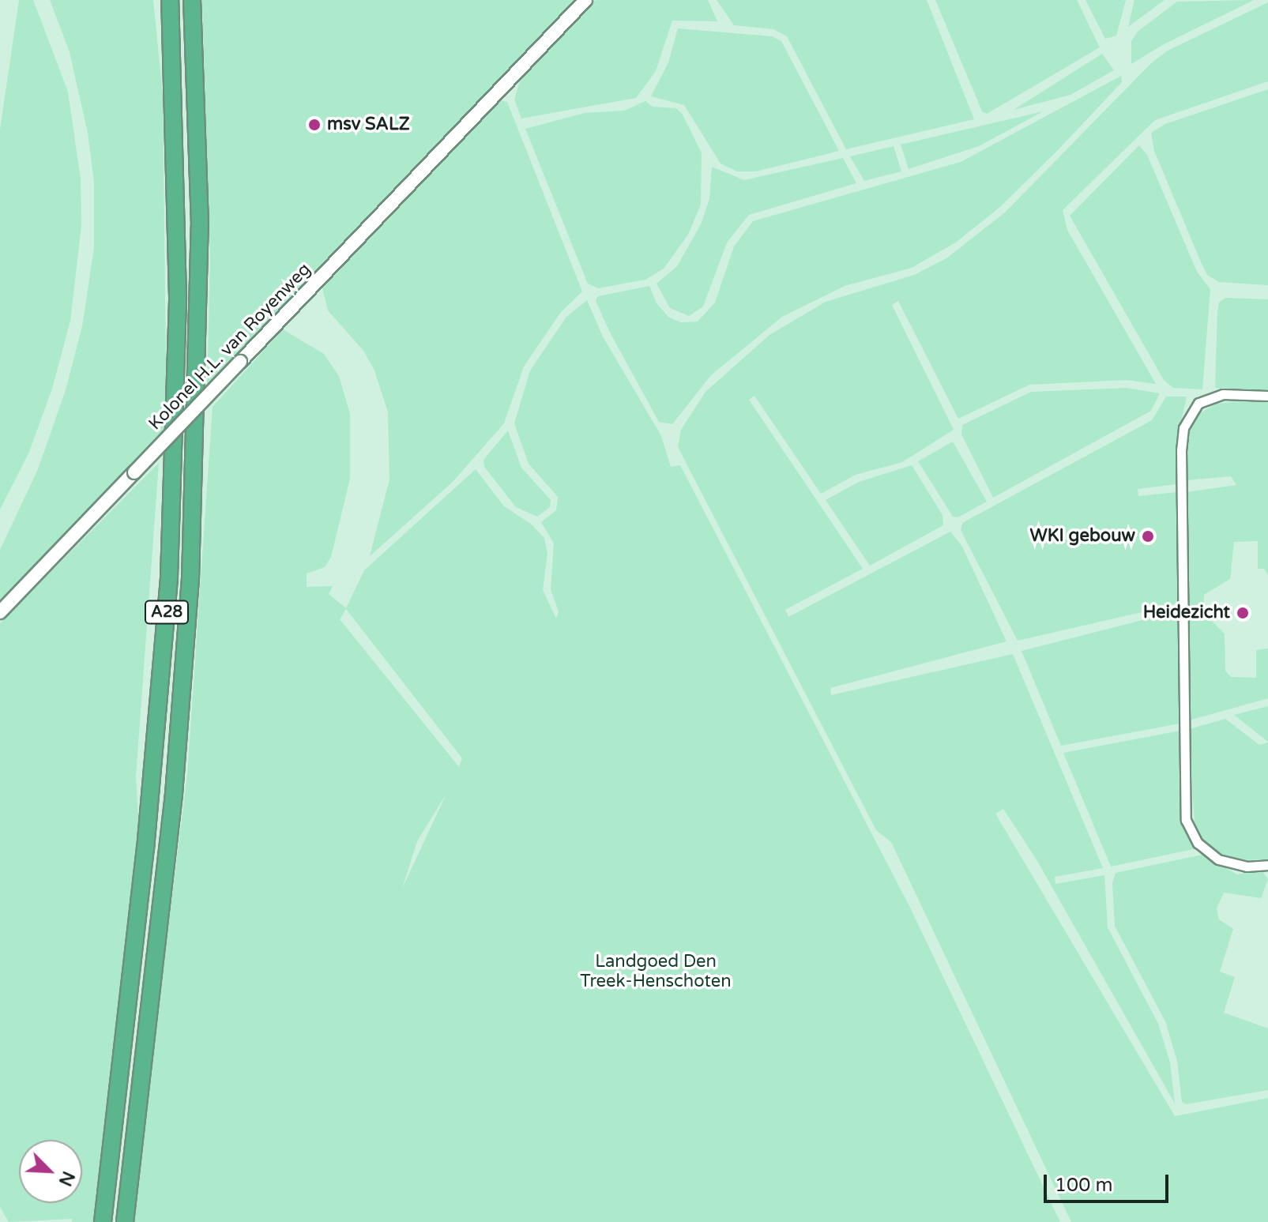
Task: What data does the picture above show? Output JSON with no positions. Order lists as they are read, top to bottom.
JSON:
{
  "streets": {
    "highway": ["A28"],
    "street": ["Kolonel H.L. van Royenweg"]
  },
  "parks": ["Landgoed Den Treek-Henschoten"],
  "places": ["msv SALZ", "WKI gebouw", "Heidezicht"],
  "scale_bar": "100 m",
  "north": "bottom right"
}
